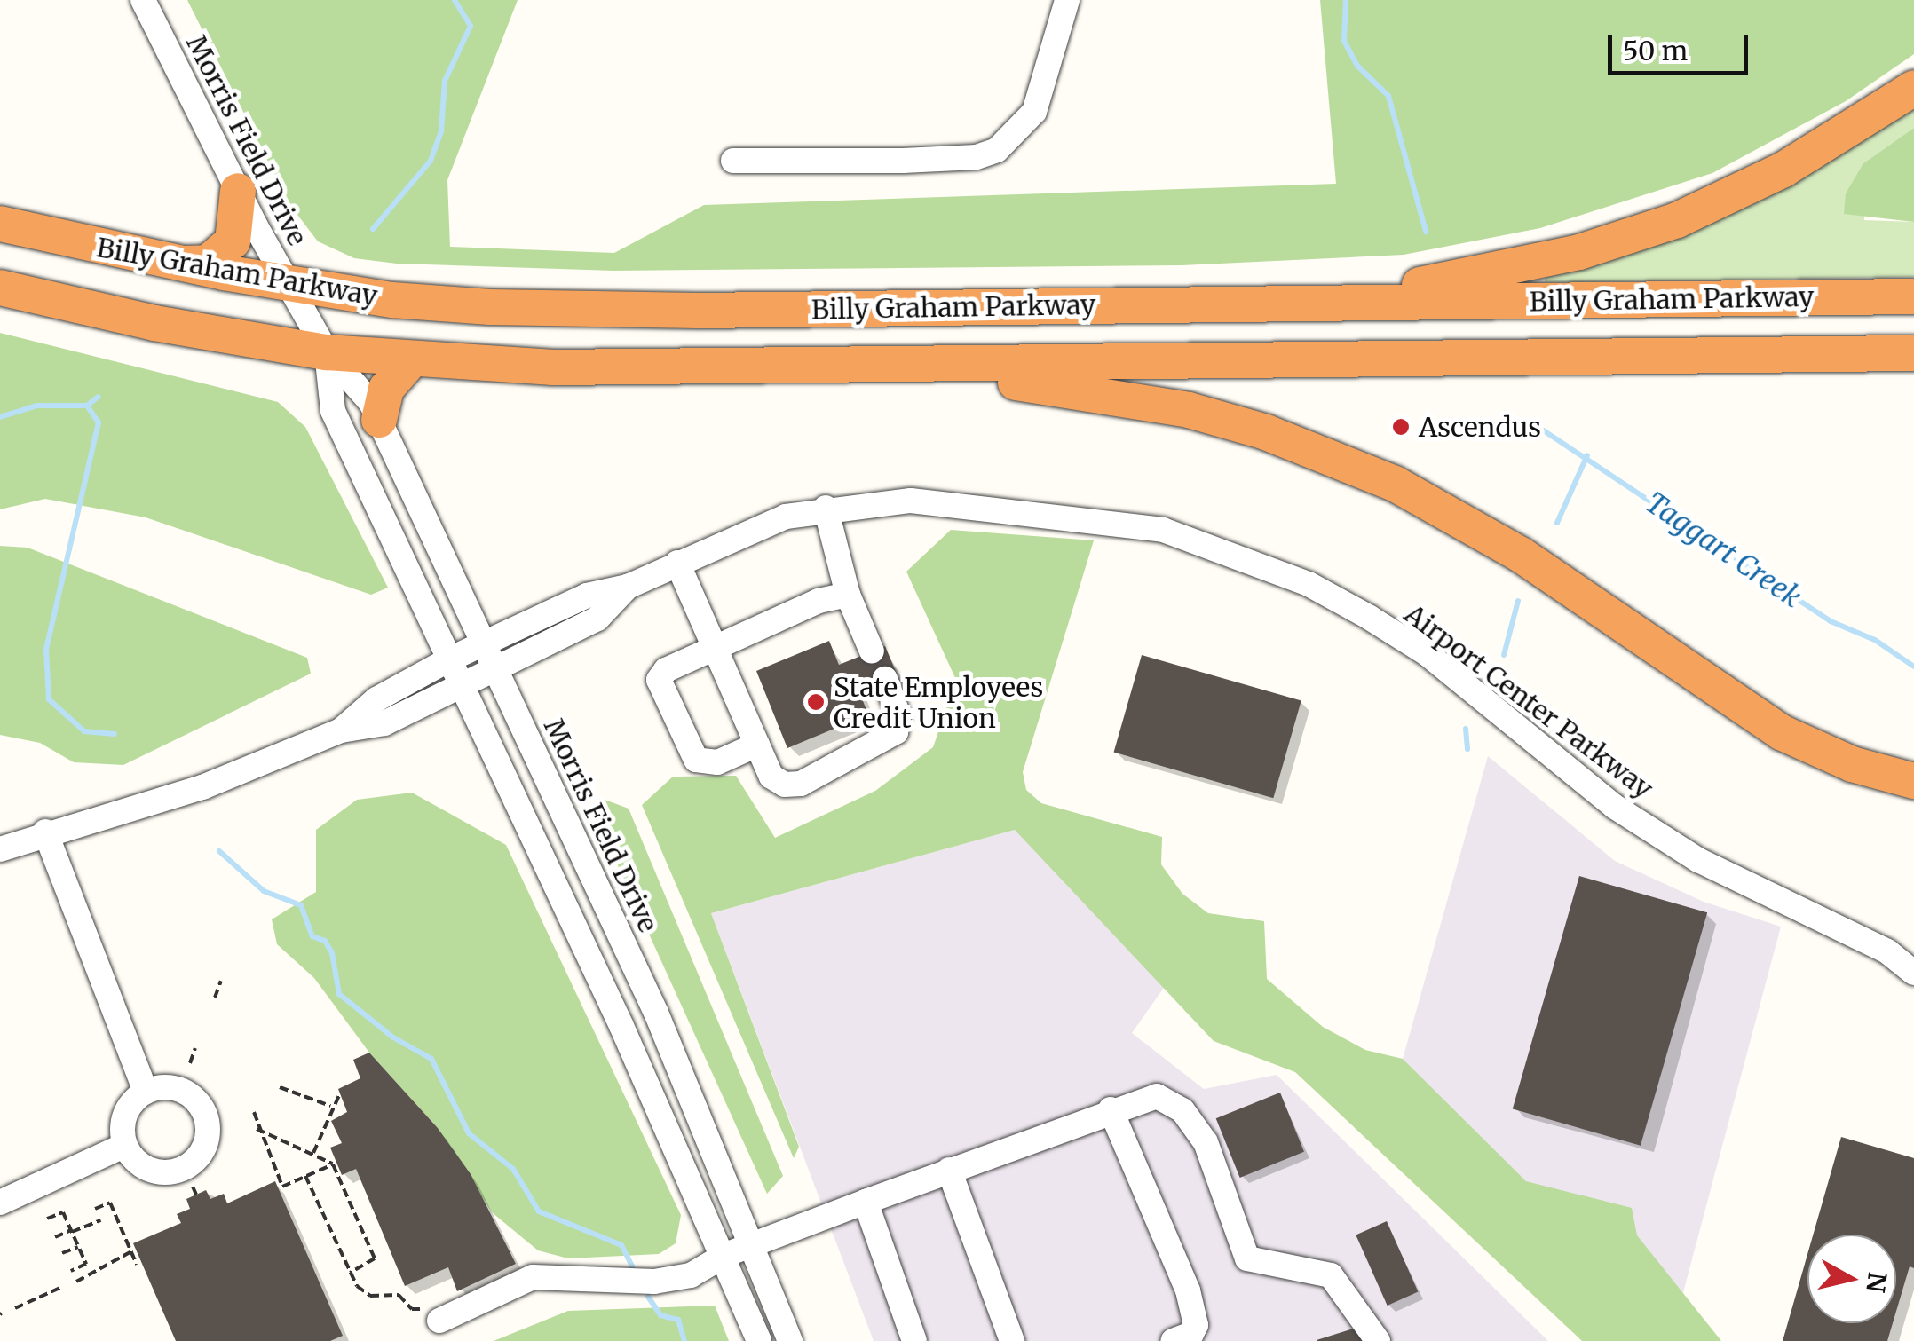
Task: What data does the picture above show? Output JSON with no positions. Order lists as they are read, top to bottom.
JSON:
{
  "streets": {
    "highway": ["Billy Graham Parkway"],
    "street": ["Morris Field Drive", "Airport Center Parkway"]
  },
  "crossings": [
    ["Morris Field Drive", "Billy Graham Parkway"],
    ["Morris Field Drive", "Airport Center Parkway"]
  ],
  "water": ["Taggart Creek"],
  "places": ["Ascendus", "State Employees Credit Union"],
  "scale_bar": "50 m",
  "north": "right"
}
